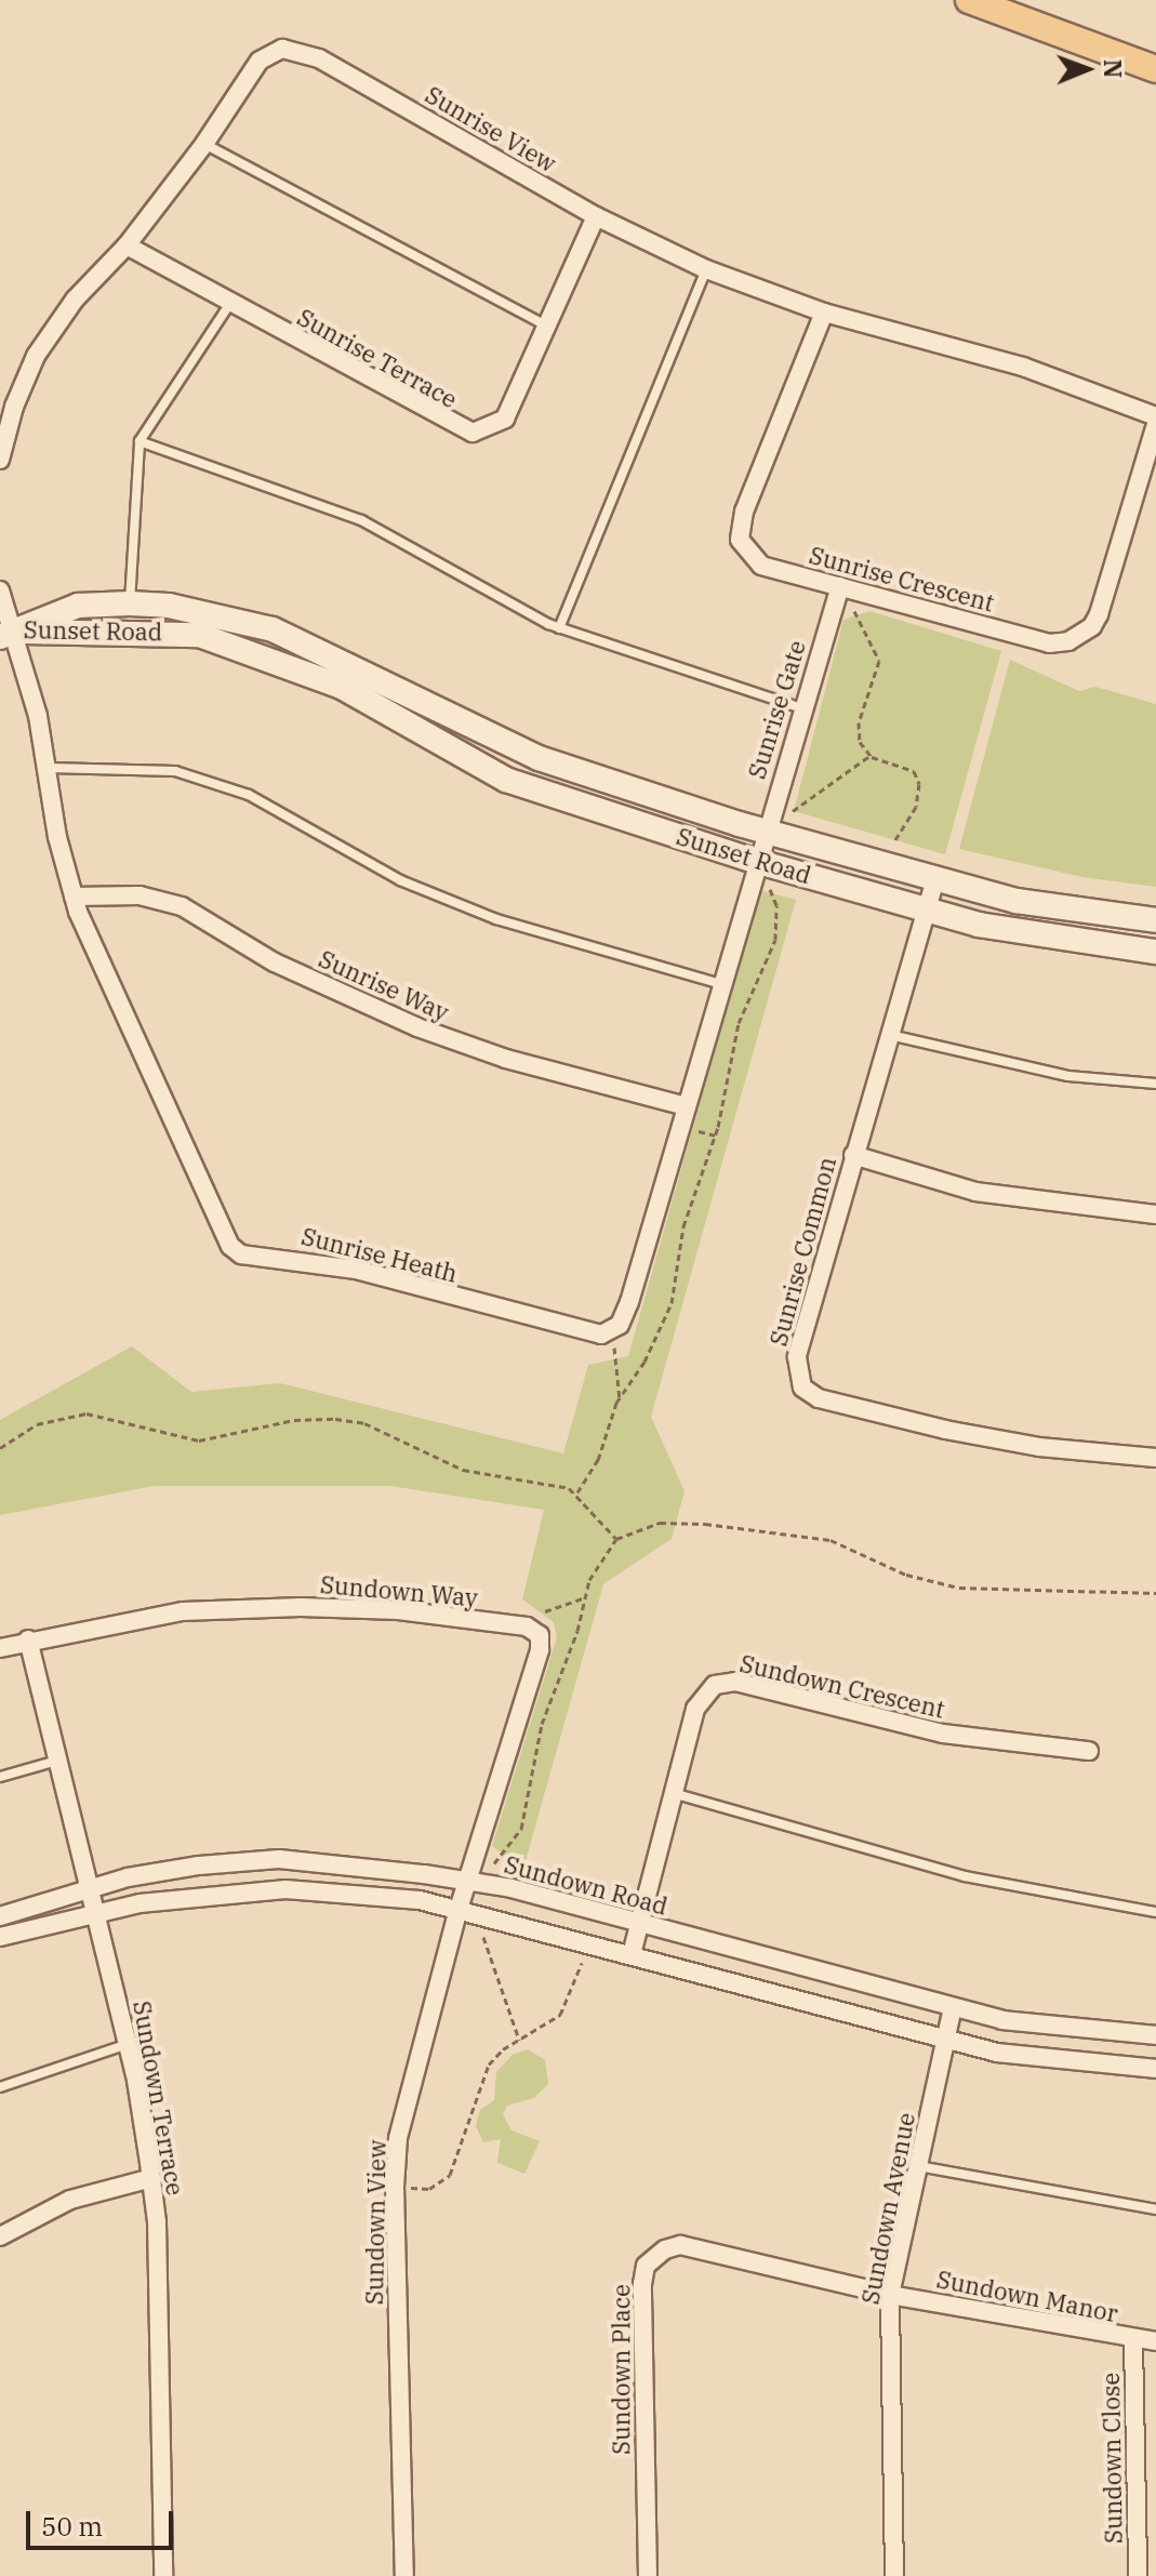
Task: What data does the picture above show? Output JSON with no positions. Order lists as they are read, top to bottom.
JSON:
{
  "streets": {
    "street": [
      "Sunrise View",
      "Sunrise Terrace",
      "Sunrise Crescent",
      "Sunset Road",
      "Sunrise Gate",
      "Sunrise Way",
      "Sunrise Common",
      "Sunrise Heath",
      "Sundown Way",
      "Sundown Crescent",
      "Sundown Road",
      "Sundown Terrace",
      "Sundown Avenue",
      "Sundown View",
      "Sundown Manor",
      "Sundown Place",
      "Sundown Close"
    ]
  },
  "crossings": [
    ["Sunrise View", "Sunrise Terrace"],
    ["Sunrise View", "Sunrise Crescent"],
    ["Sunrise Crescent", "Sunrise Gate"],
    ["Sunset Road", "Sunrise Gate"],
    ["Sunset Road", "Sunrise Common"],
    ["Sunset Road", "Sunrise Heath"],
    ["Sunrise Way", "Sunrise Heath"],
    ["Sundown Way", "Sundown Road"],
    ["Sundown Way", "Sundown Terrace"],
    ["Sundown Way", "Sundown View"],
    ["Sundown Crescent", "Sundown Road"],
    ["Sundown Road", "Sundown Terrace"],
    ["Sundown Road", "Sundown Avenue"],
    ["Sundown Road", "Sundown View"],
    ["Sundown Avenue", "Sundown Manor"],
    ["Sundown Avenue", "Sundown Place"],
    ["Sundown Manor", "Sundown Place"],
    ["Sundown Manor", "Sundown Close"]
  ],
  "scale_bar": "50 m",
  "north": "right"
}
